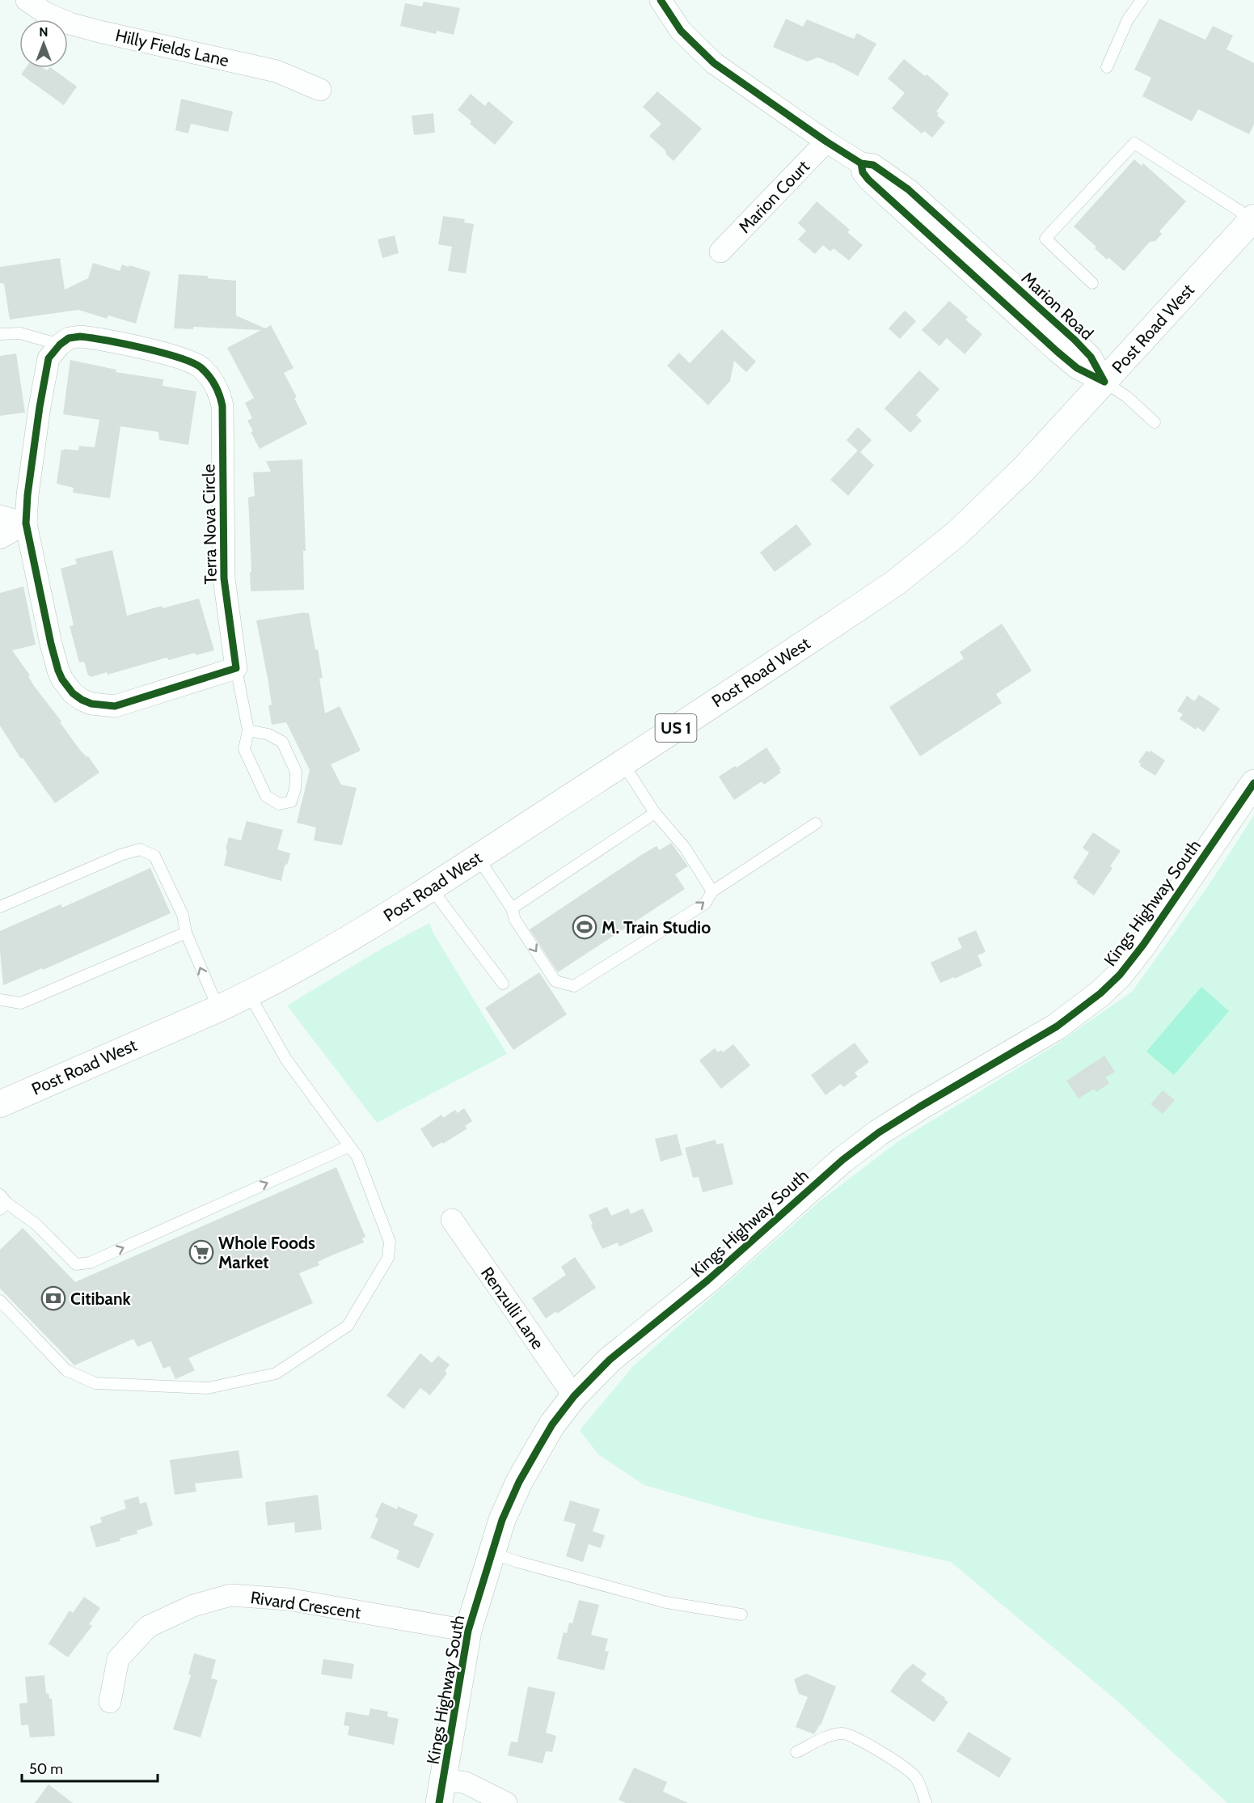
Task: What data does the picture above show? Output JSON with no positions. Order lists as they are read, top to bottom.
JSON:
{
  "streets": {
    "main road": ["Post Road West", "US 1", "Kings Highway South"],
    "street": [
      "Hilly Fields Lane",
      "Marion Court",
      "Marion Road",
      "Terra Nova Circle",
      "Renzulli Lane",
      "Rivard Crescent"
    ]
  },
  "crossings": [
    ["Marion Court", "Marion Road"],
    ["Marion Road", "Post Road West"],
    ["Kings Highway South", "Renzulli Lane"],
    ["Kings Highway South", "Rivard Crescent"]
  ],
  "places": {
    "sports": ["M. Train Studio"],
    "supermarket": ["Whole Foods Market"],
    "bank": ["Citibank"]
  },
  "scale_bar": "50 m",
  "north": "top"
}
